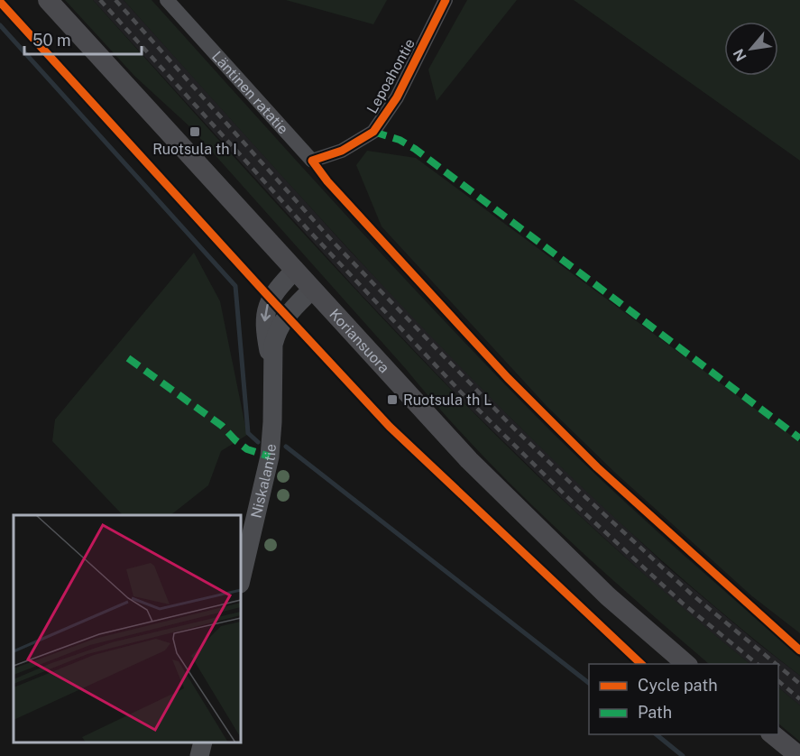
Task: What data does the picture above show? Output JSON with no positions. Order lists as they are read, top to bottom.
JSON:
{
  "streets": {
    "main road": ["Koriansuora"],
    "street": ["Lepoahontie", "Läntinen ratatie", "Niskalantie"]
  },
  "crossings": [
    ["Lepoahontie", "Läntinen ratatie"],
    ["Koriansuora", "Niskalantie"]
  ],
  "places": {
    "transit": ["Ruotsula th I", "Ruotsula th L"]
  },
  "legend": ["Cycle path", "Path"],
  "scale_bar": "50 m",
  "north": "bottom left"
}
